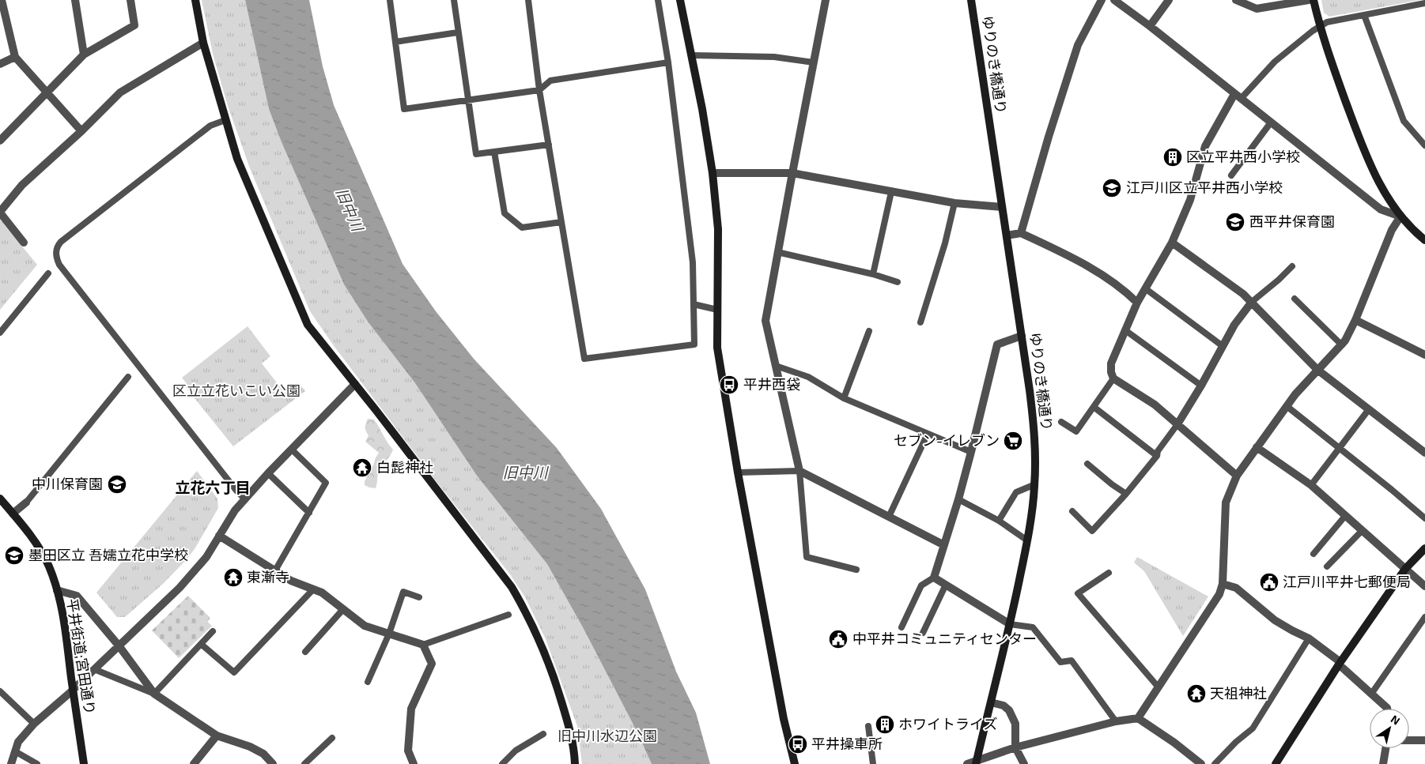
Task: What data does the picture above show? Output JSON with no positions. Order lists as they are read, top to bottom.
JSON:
{
  "streets": {
    "street": ["ゆりのき橋通り", "平井街道;宮田通り"]
  },
  "districts": ["立花六丁目"],
  "water": ["旧中川"],
  "parks": ["区立立花いこい公園", "旧中川水辺公園"],
  "places": {
    "building": ["区立平井西小学校", "ホワイトライズ"],
    "school or university": [
      "江戸川区立平井西小学校",
      "西平井保育園",
      "中川保育園",
      "墨田区立 吾嬬立花中学校"
    ],
    "bus stop": ["平井西袋", "平井操車所"],
    "supermarket": ["セブン-イレブン"],
    "temple": ["白髭神社", "東漸寺", "天祖神社"],
    "public building": ["江戸川平井七郵便局", "中平井コミュニティセンター"]
  },
  "north": "top right"
}
